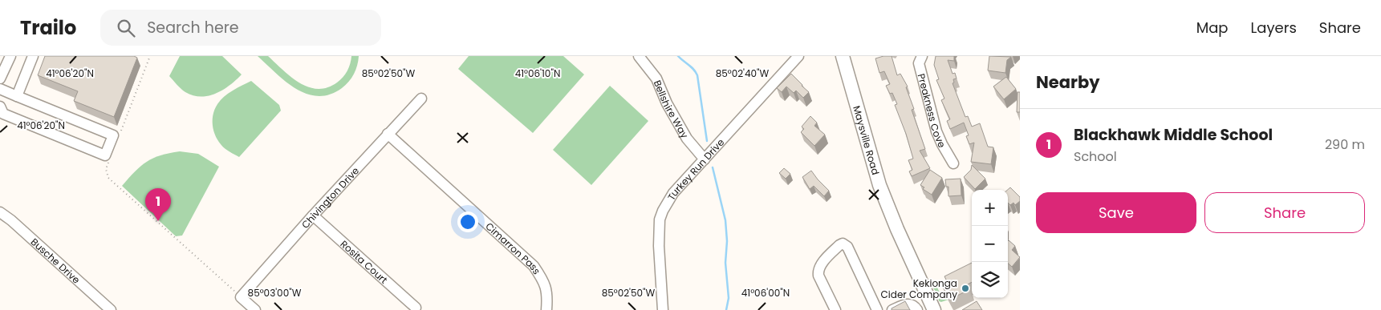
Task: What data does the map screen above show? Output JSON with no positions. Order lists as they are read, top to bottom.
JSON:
{
  "streets": {
    "main road": ["Maysville Road"],
    "street": [
      "Bellshire Way",
      "Preakness Cove",
      "Turkey Run Drive",
      "Chivington Drive",
      "Cimarron Pass",
      "Busche Drive",
      "Rosita Court"
    ]
  },
  "crossings": [
    ["Bellshire Way", "Turkey Run Drive"],
    ["Chivington Drive", "Cimarron Pass"],
    ["Chivington Drive", "Rosita Court"]
  ],
  "places": ["Kekionga Cider Company"],
  "page": {
    "header": "Trailo",
    "search": "Search here",
    "nav": ["Map", "Layers", "Share"],
    "heading": "Nearby",
    "list": [
      {
        "mark": "1",
        "name": "Blackhawk Middle School",
        "note": "School",
        "value": "290 m"
      }
    ],
    "buttons": ["Save", "Share"],
    "pins": "1",
    "map_buttons": ["+", "−"]
  },
  "coordinates": [
    "85°02'40\"W",
    "41°06'20\"N",
    "85°02'50\"W",
    "41°06'10\"N",
    "85°03'00\"W",
    "41°06'00\"N"
  ]
}
